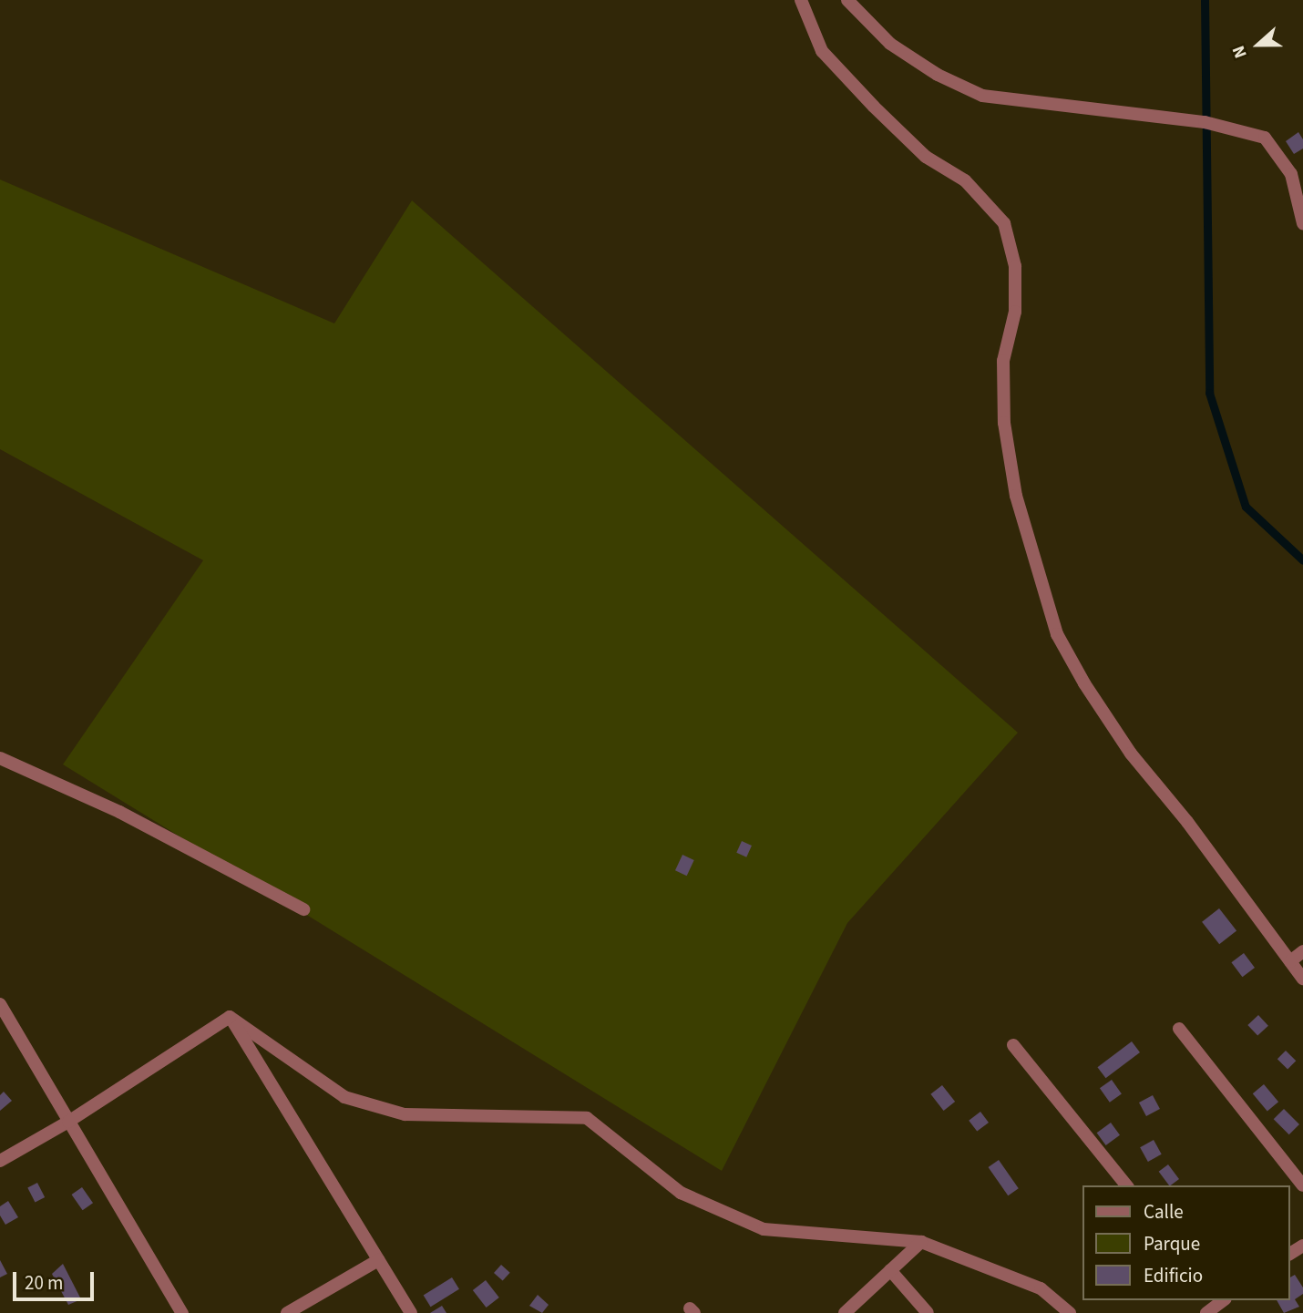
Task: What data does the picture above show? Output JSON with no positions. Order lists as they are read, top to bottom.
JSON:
{
  "legend": ["Calle", "Parque", "Edificio"],
  "scale_bar": "20 m",
  "north": "left"
}
